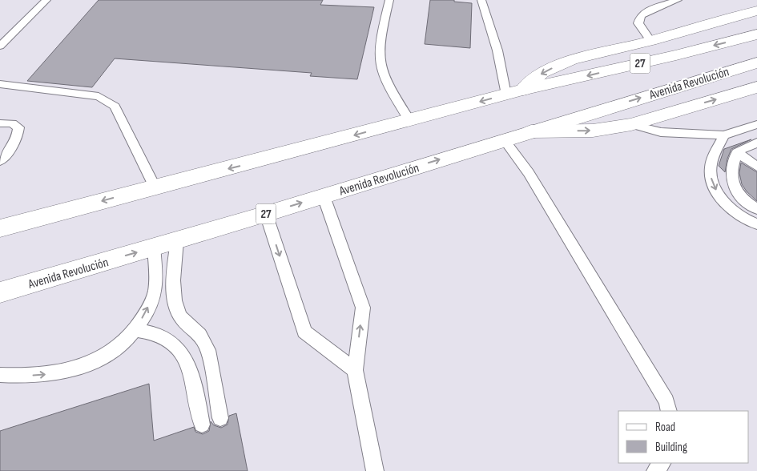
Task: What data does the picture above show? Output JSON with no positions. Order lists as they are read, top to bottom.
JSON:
{
  "streets": {
    "main road": ["27", "Avenida Revolución"]
  },
  "legend": ["Road", "Building"]
}
